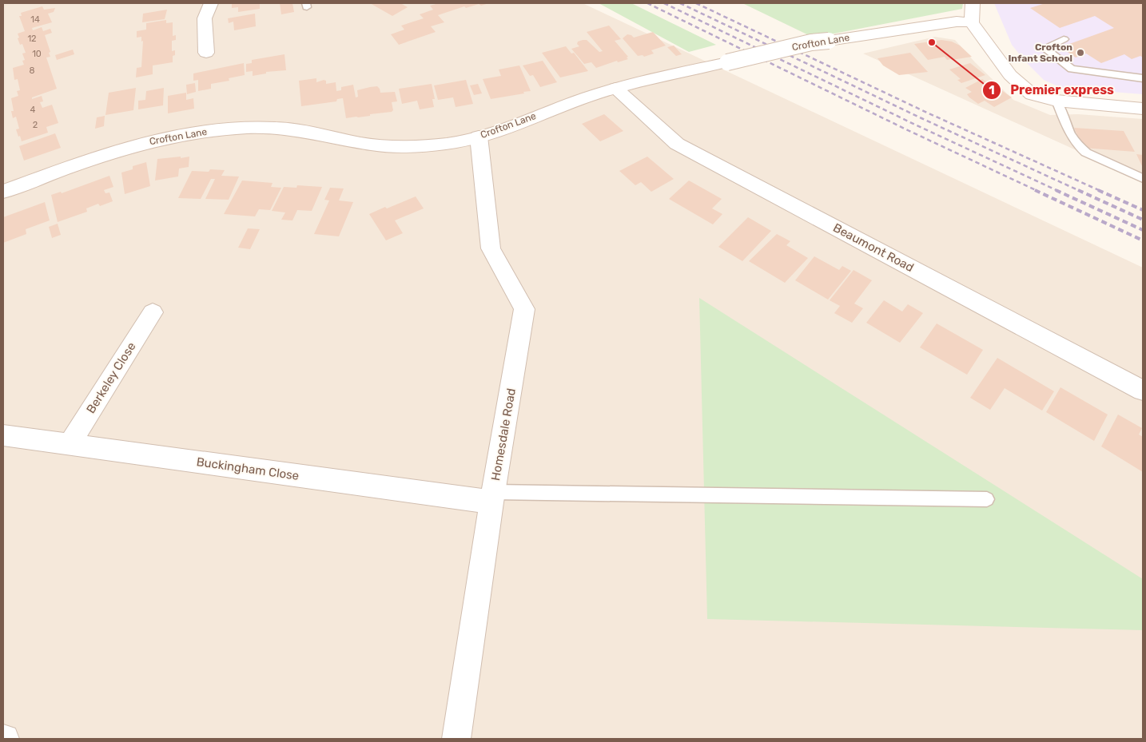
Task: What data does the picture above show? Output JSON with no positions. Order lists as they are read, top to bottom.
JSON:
{
  "streets": {
    "street": [
      "Crofton Lane",
      "Beaumont Road",
      "Berkeley Close",
      "Homesdale Road",
      "Buckingham Close"
    ]
  },
  "crossings": [
    ["Crofton Lane", "Beaumont Road"],
    ["Crofton Lane", "Homesdale Road"],
    ["Berkeley Close", "Buckingham Close"],
    ["Homesdale Road", "Buckingham Close"]
  ],
  "places": ["Premier express", "Crofton Infant School"],
  "house_numbers": [
    "14",
    "12",
    "10",
    "8",
    "4",
    "2"
  ]
}
